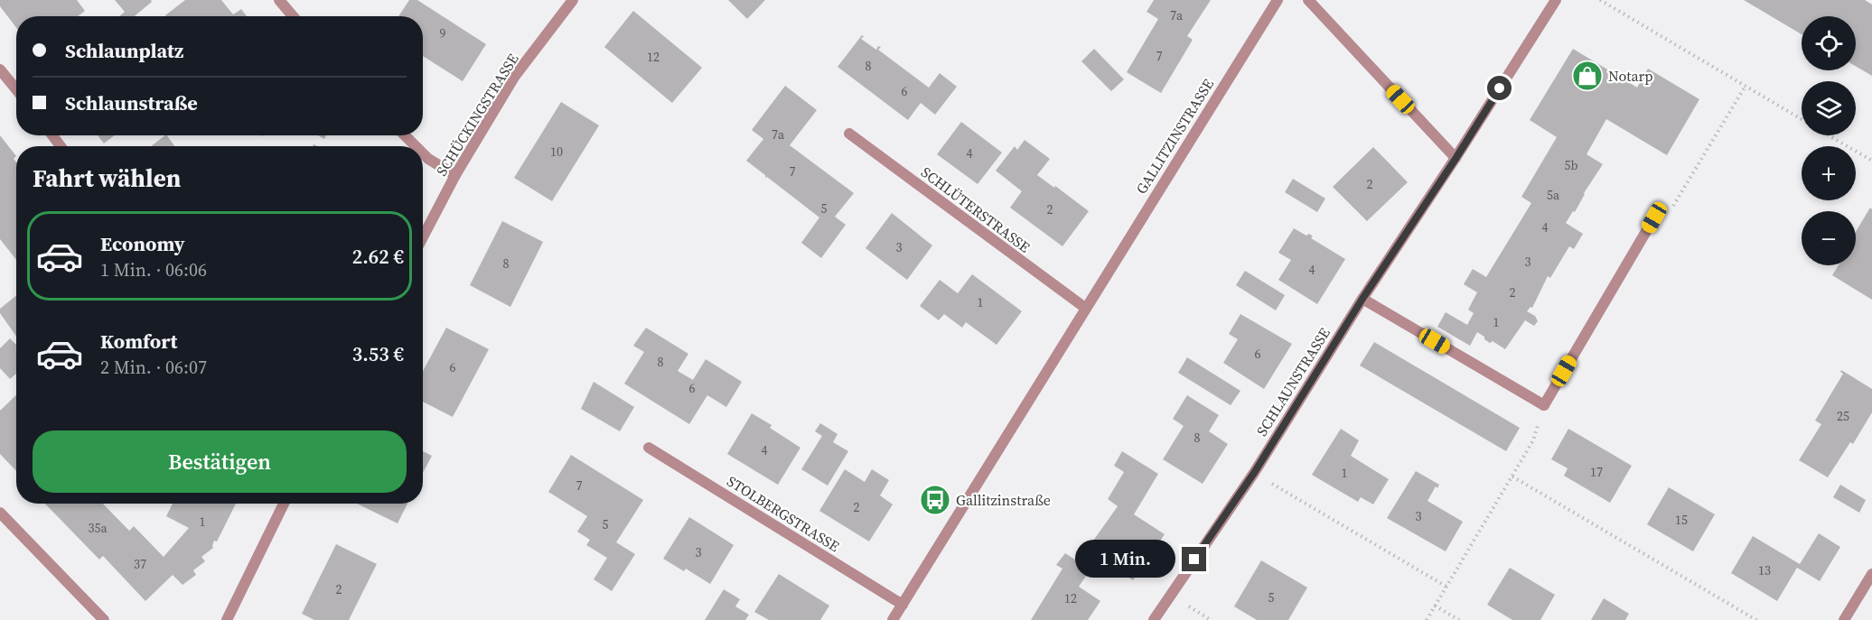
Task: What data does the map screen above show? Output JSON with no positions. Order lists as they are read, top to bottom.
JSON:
{
  "streets": {
    "street": [
      "SCHÜCKINGSTRASSE",
      "GALLITZINSTRASSE",
      "SCHLÜTERSTRASSE",
      "SCHLAUNSTRASSE",
      "STOLBERGSTRASSE"
    ]
  },
  "crossings": [
    ["GALLITZINSTRASSE", "SCHLÜTERSTRASSE"],
    ["GALLITZINSTRASSE", "STOLBERGSTRASSE"]
  ],
  "places": {
    "shop": ["Notarp"],
    "bus stop": ["Gallitzinstraße"]
  },
  "house_numbers": [
    "7a",
    "9",
    "7",
    "12",
    "8",
    "6",
    "7a",
    "10",
    "4",
    "5b",
    "7",
    "2",
    "5a",
    "5",
    "2",
    "4",
    "3",
    "3",
    "8",
    "4",
    "2",
    "1",
    "1",
    "6",
    "8",
    "6",
    "6",
    "25",
    "8",
    "4",
    "17",
    "1",
    "7",
    "2",
    "3",
    "15",
    "1",
    "5",
    "35a",
    "3",
    "37",
    "13",
    "2",
    "5",
    "12"
  ],
  "page": {
    "map_buttons": ["+", "−"],
    "banner": ["Schlaunplatz", "Schlaunstraße"],
    "heading": "Fahrt wählen",
    "list": [
      {
        "name": "Economy",
        "note": "1 Min. · 06:06",
        "value": "2.62 €"
      },
      {
        "name": "Komfort",
        "note": "2 Min. · 06:07",
        "value": "3.53 €"
      }
    ],
    "buttons": "Bestätigen",
    "bubble": "1 Min."
  }
}
